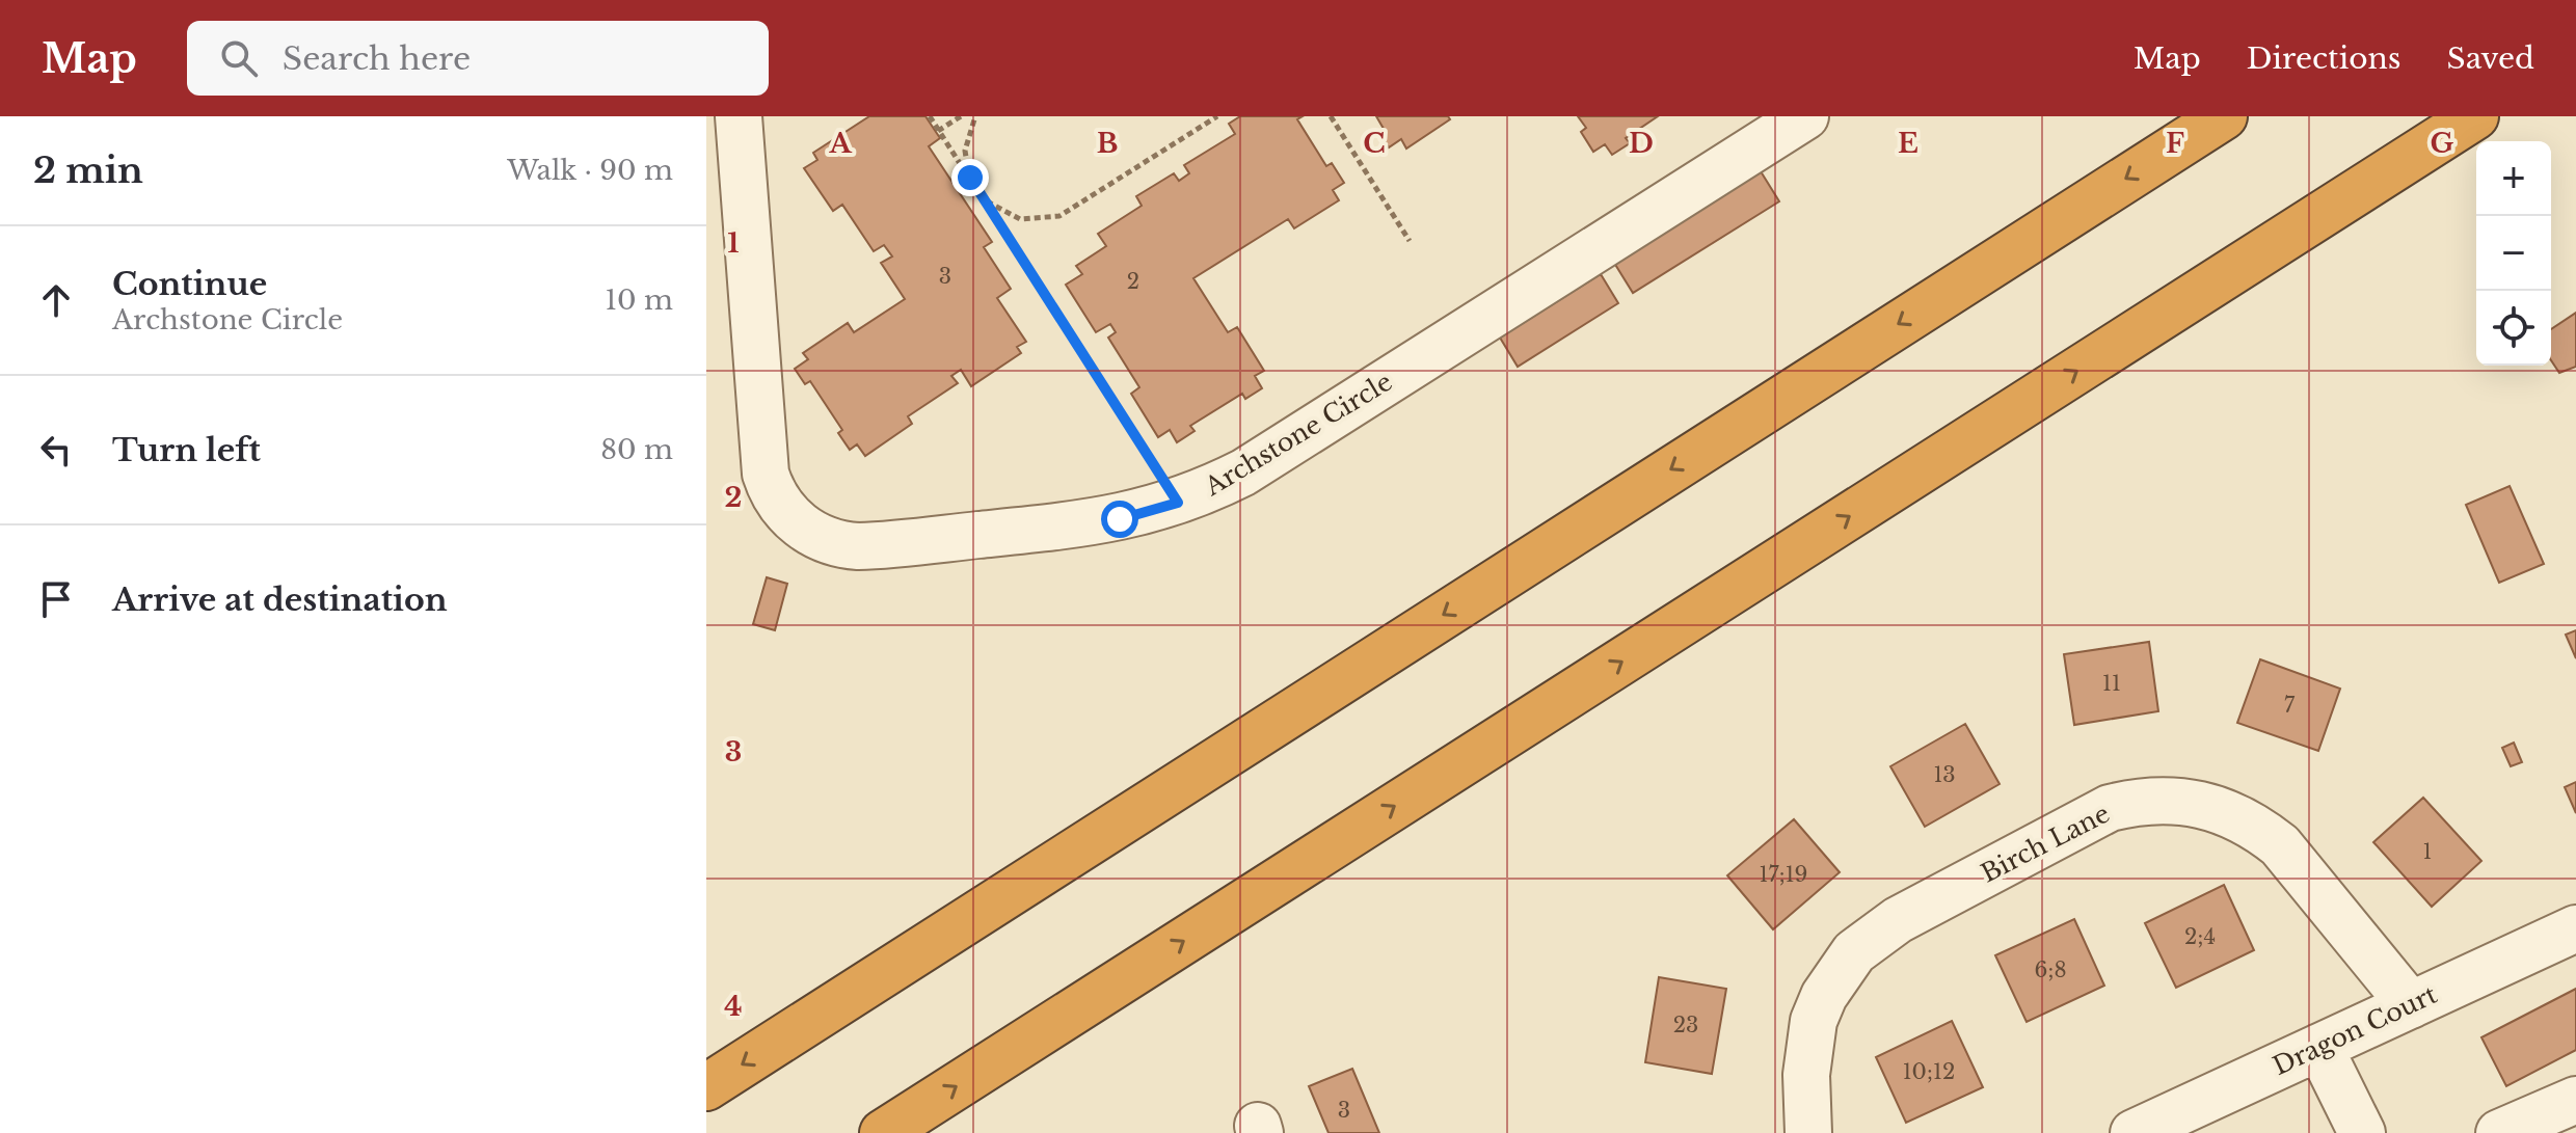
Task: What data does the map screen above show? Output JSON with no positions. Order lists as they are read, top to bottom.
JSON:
{
  "streets": {
    "street": ["Archstone Circle", "Birch Lane", "Dragon Court"]
  },
  "crossings": [
    ["Birch Lane", "Dragon Court"]
  ],
  "house_numbers": [
    "3",
    "2",
    "11",
    "7",
    "13",
    "1",
    "17;19",
    "2;4",
    "6;8",
    "23",
    "10;12",
    "3"
  ],
  "page": {
    "header": "Map",
    "search": "Search here",
    "nav": ["Map", "Directions", "Saved"],
    "heading": ["2 min", "Walk · 90 m"],
    "map_buttons": ["+", "−"],
    "list": [
      ["Continue", "Archstone Circle", "10 m"],
      ["Turn left", "80 m"],
      "Arrive at destination"
    ]
  },
  "grid": {
    "columns": [
      "A",
      "B",
      "C",
      "D",
      "E",
      "F",
      "G"
    ],
    "rows": [
      "1",
      "2",
      "3",
      "4"
    ]
  }
}
